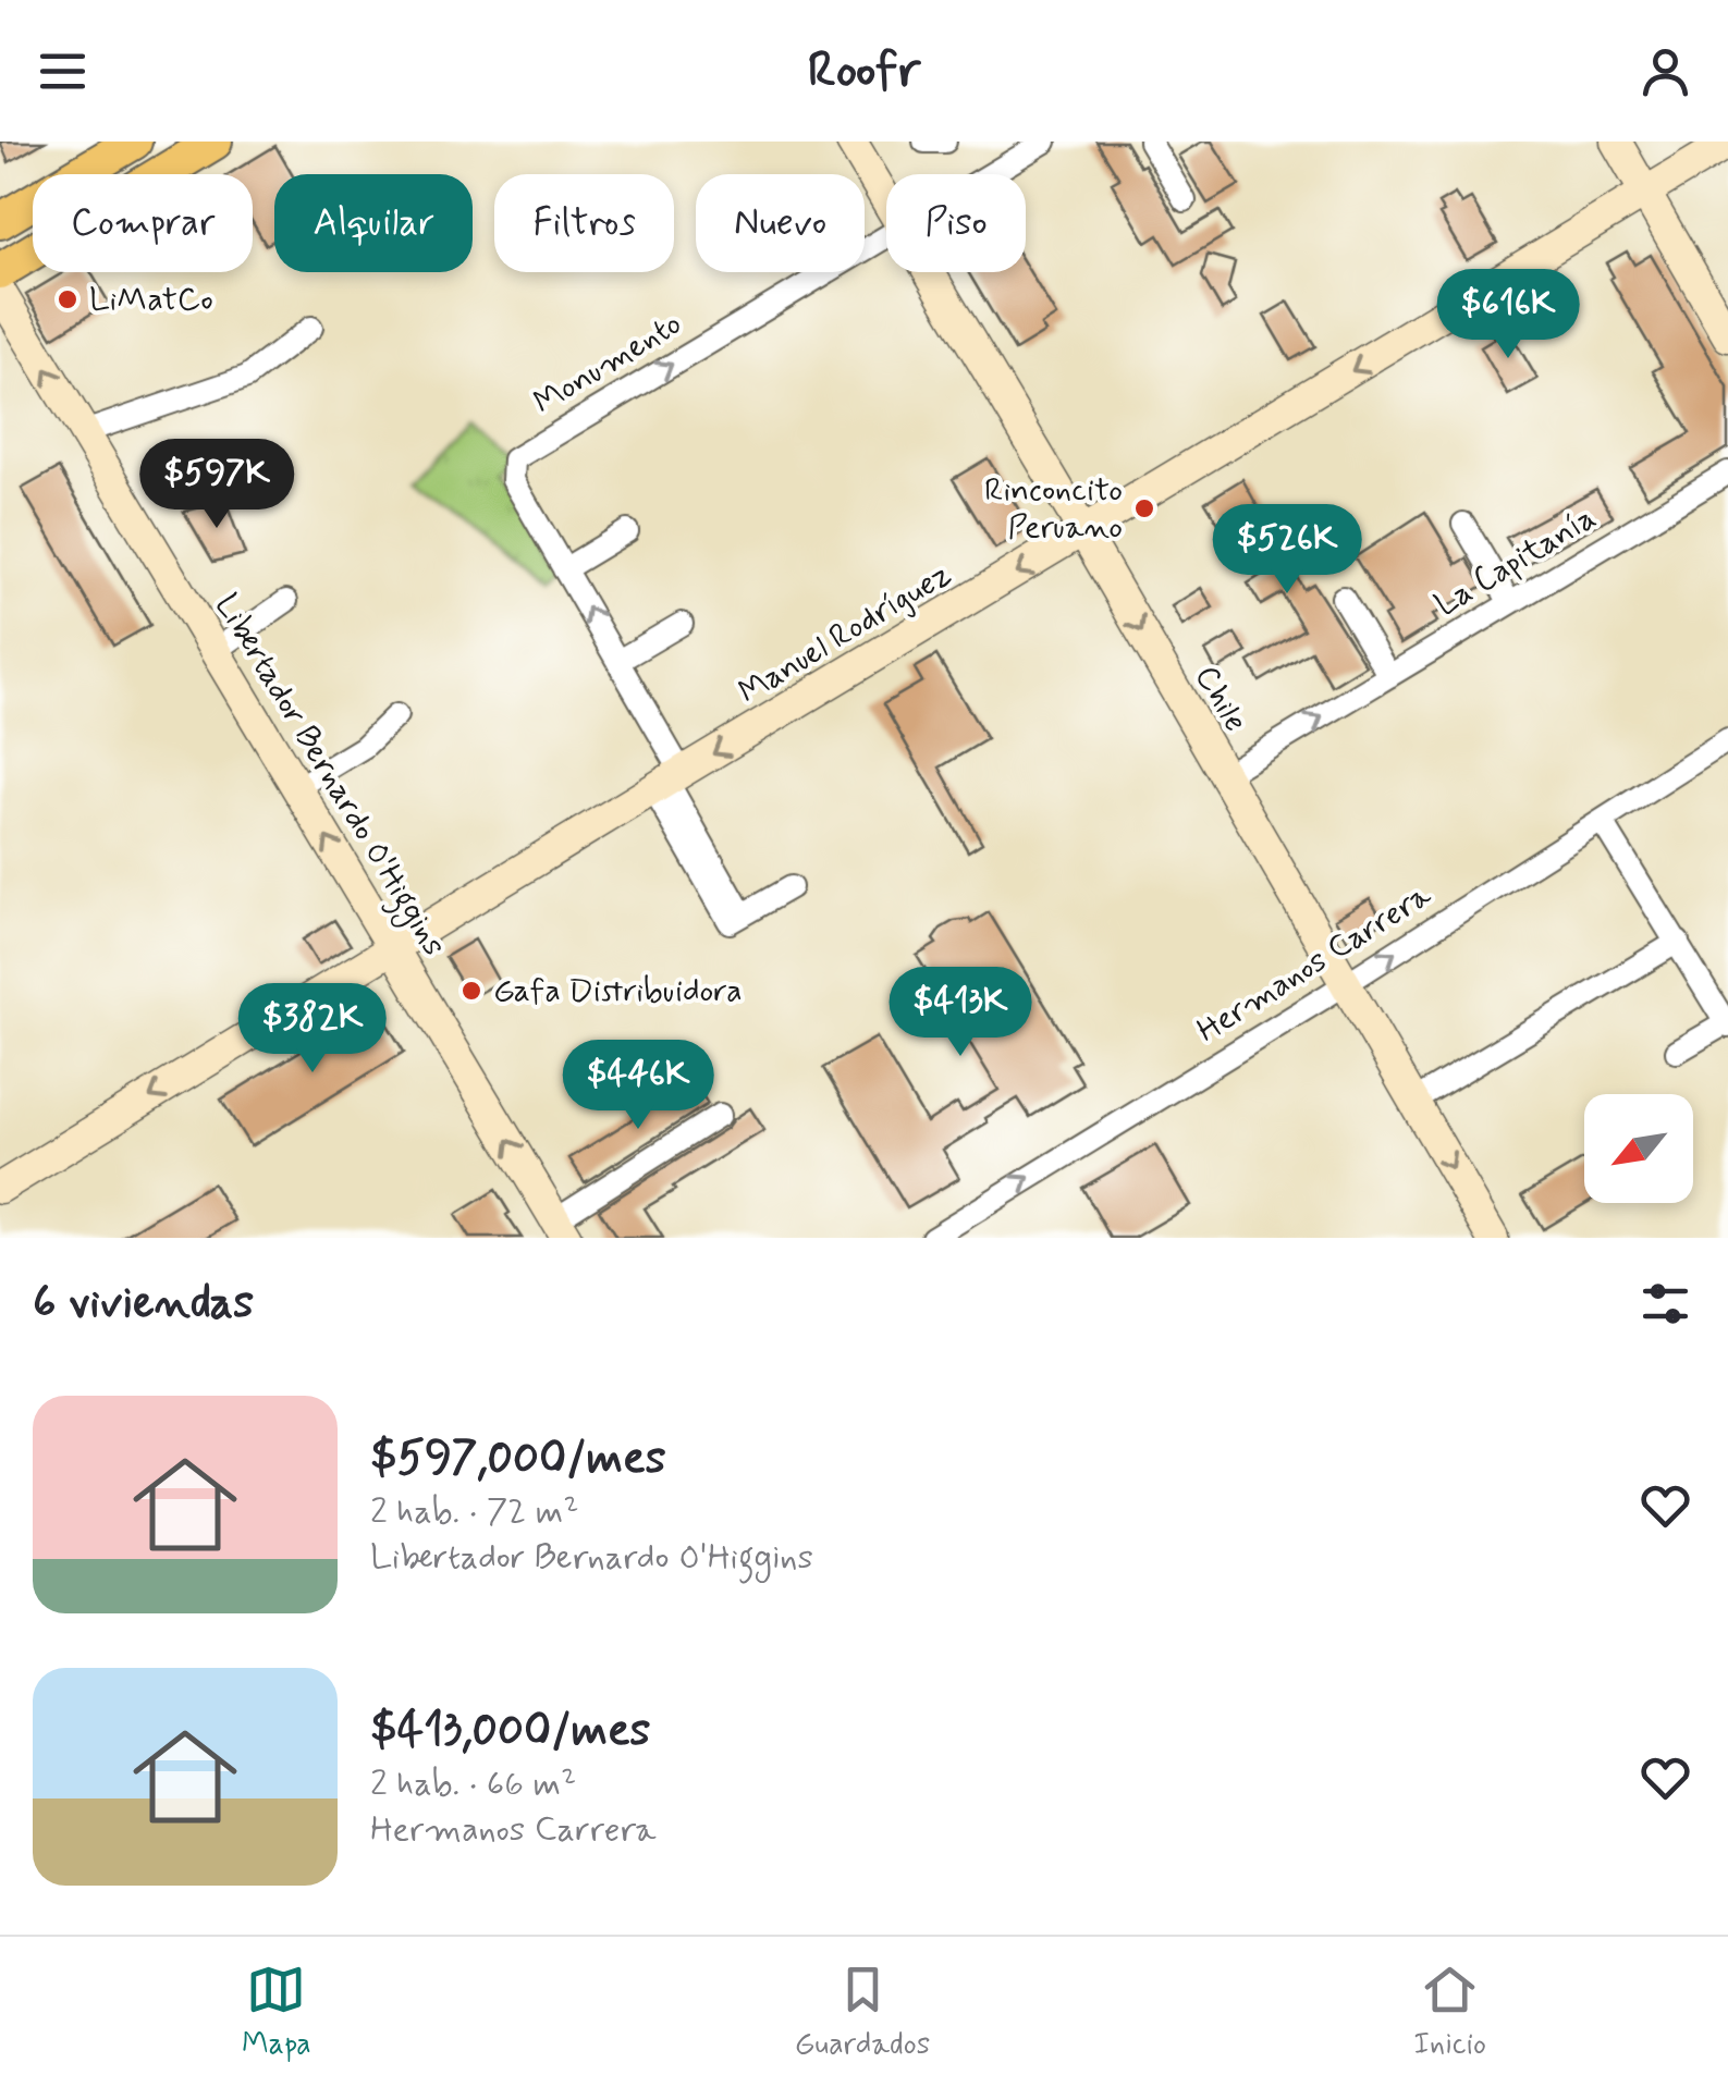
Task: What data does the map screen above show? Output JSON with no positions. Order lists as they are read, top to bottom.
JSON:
{
  "streets": {
    "street": [
      "Monumento",
      "La Capitanía",
      "Manuel Rodríguez",
      "Chile",
      "Libertador Bernardo O'Higgins",
      "Hermanos Carrera"
    ]
  },
  "crossings": [
    ["Monumento", "Manuel Rodríguez"],
    ["La Capitanía", "Chile"],
    ["Manuel Rodríguez", "Chile"],
    ["Manuel Rodríguez", "Libertador Bernardo O'Higgins"],
    ["Chile", "Hermanos Carrera"]
  ],
  "one_way": ["Manuel Rodríguez", "Chile", "Libertador Bernardo O'Higgins"],
  "places": ["LiMatCo", "Rinconcito Peruano", "Gafa Distribuidora"],
  "north": "bottom left",
  "page": {
    "header": "Roofr",
    "chip": [
      "Comprar",
      "Alquilar",
      "Filtros",
      "Nuevo",
      "Piso"
    ],
    "price": [
      "$616K",
      "$597K",
      "$526K",
      "$413K",
      "$382K",
      "$446K"
    ],
    "heading": "6 viviendas",
    "list": [
      {
        "name": "$597,000/mes",
        "note": "2 hab. · 72 m² · Libertador Bernardo O'Higgins"
      },
      {
        "name": "$413,000/mes",
        "note": "2 hab. · 66 m² · Hermanos Carrera"
      }
    ],
    "tabs": ["Mapa", "Guardados", "Inicio"]
  }
}
